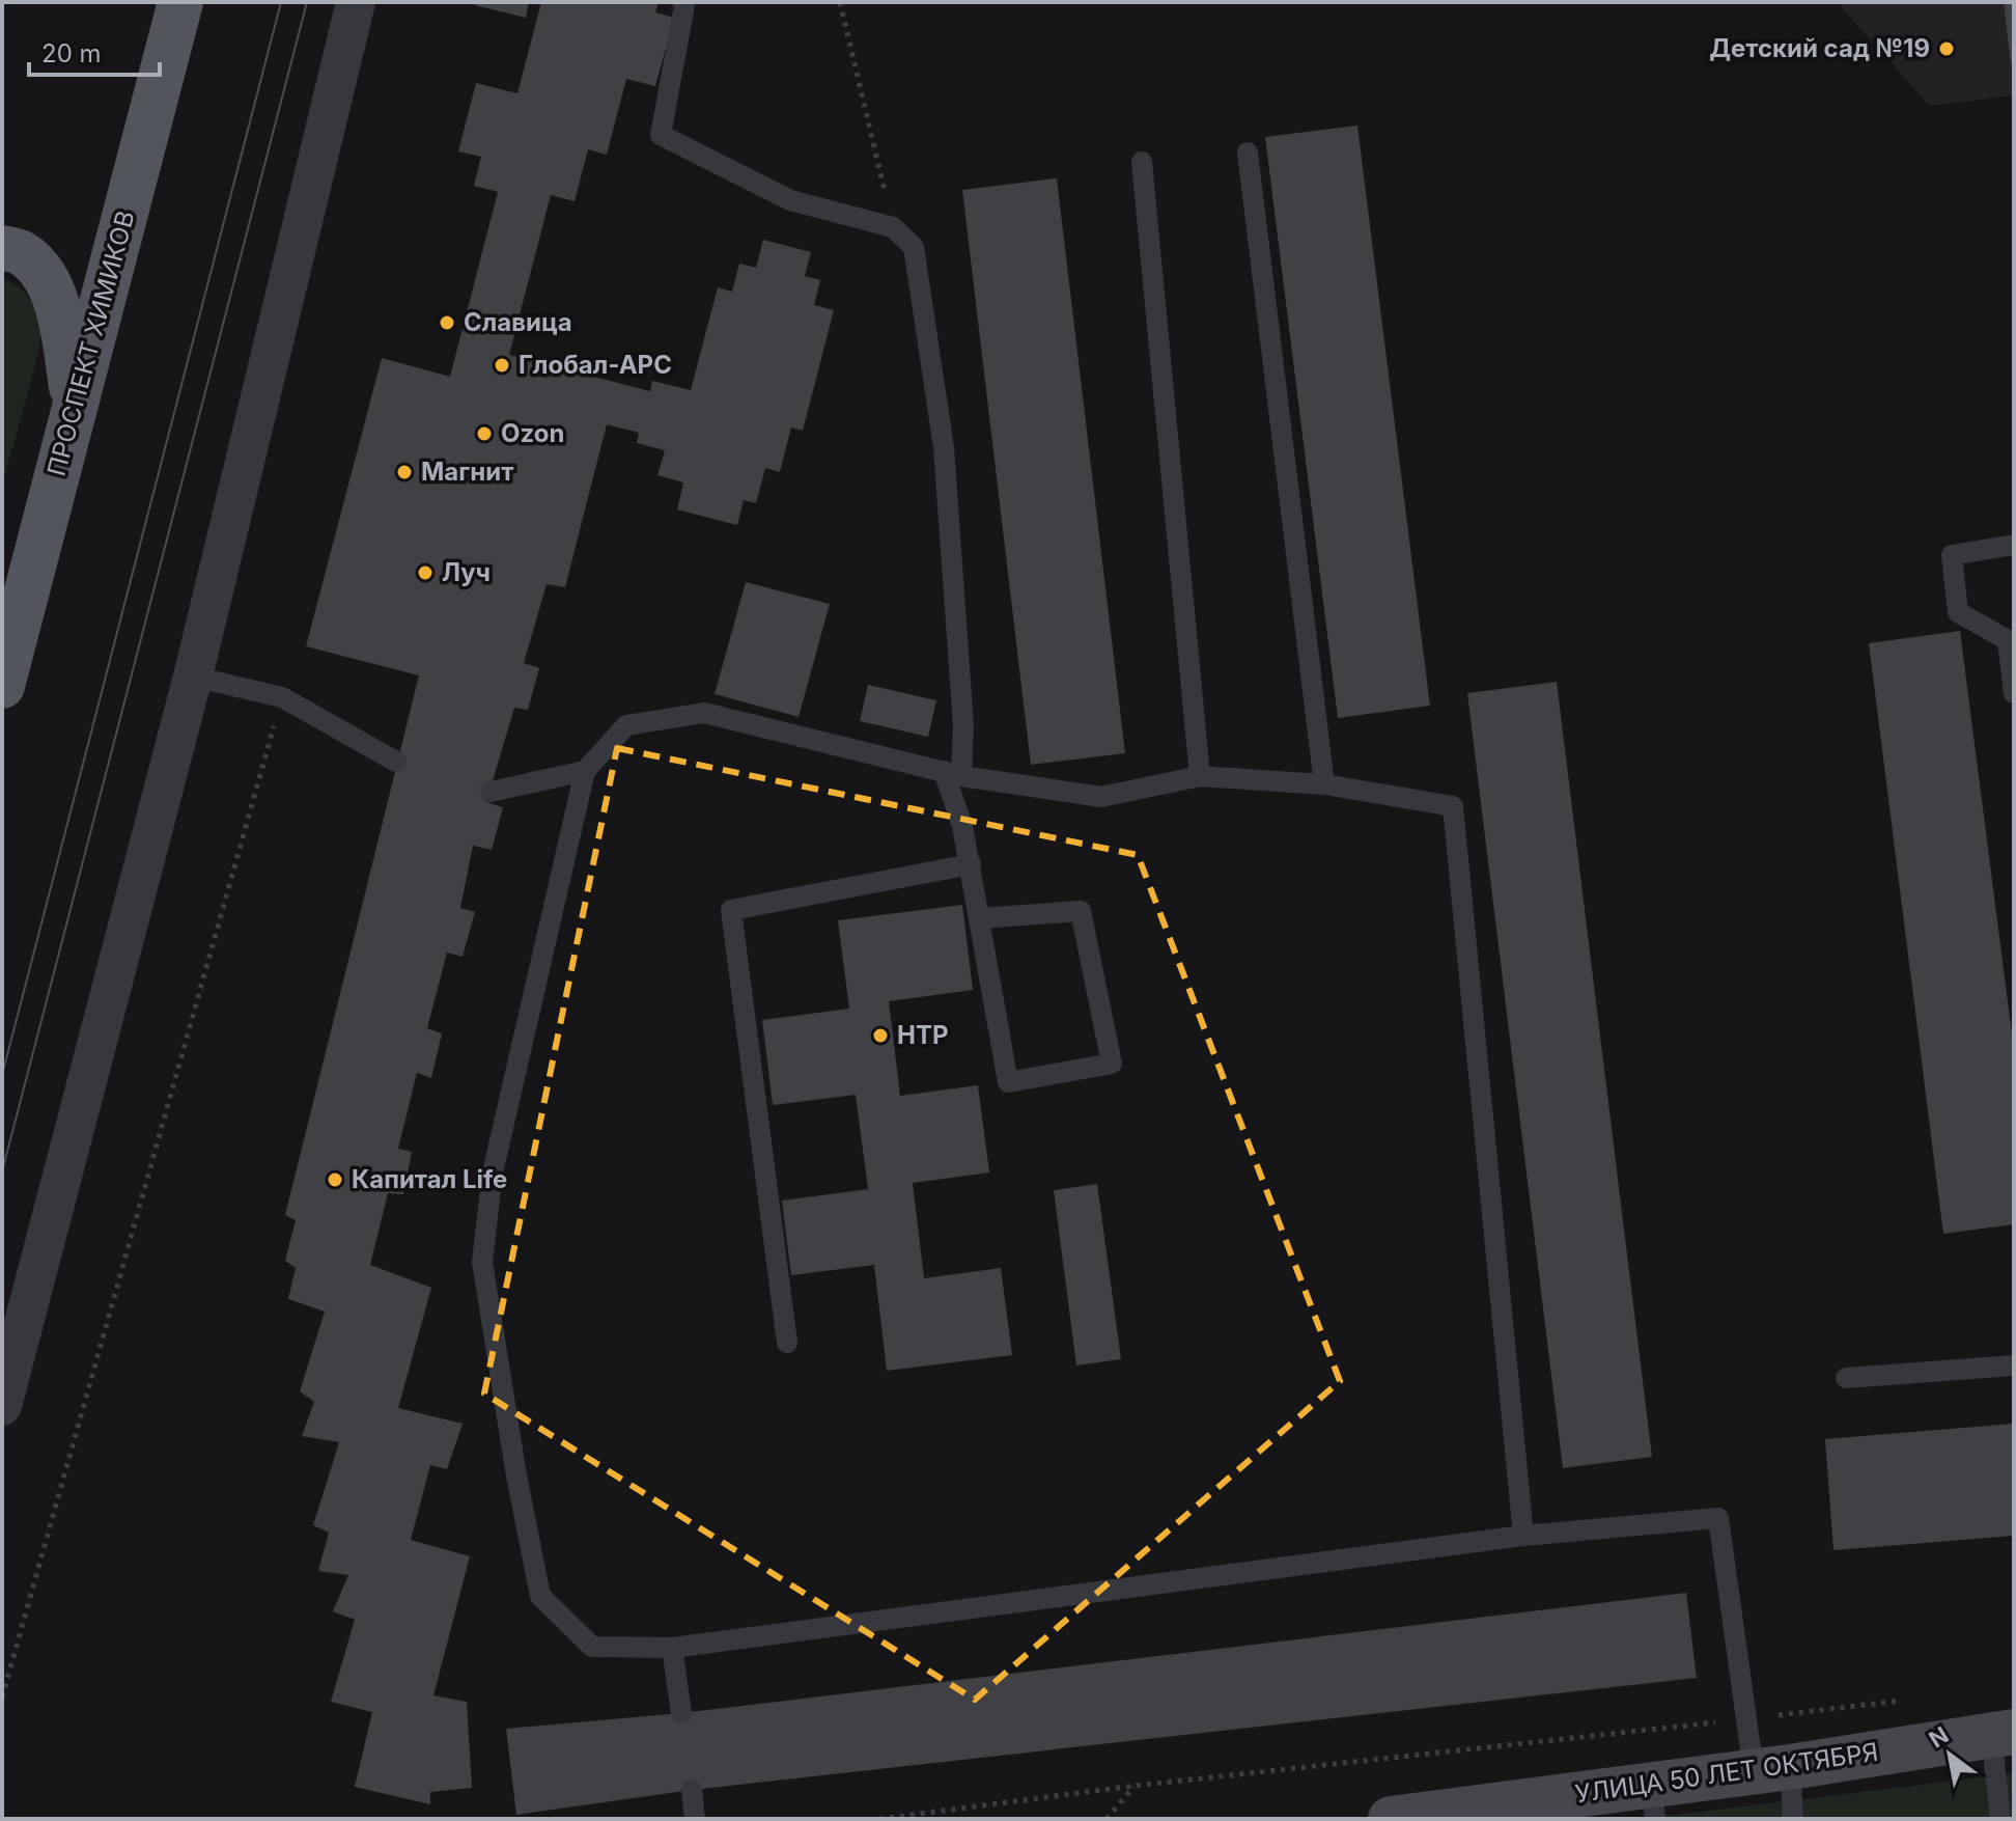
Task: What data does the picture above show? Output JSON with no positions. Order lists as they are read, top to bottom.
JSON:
{
  "streets": {
    "main road": ["ПРОСПЕКТ ХИМИКОВ"],
    "street": ["УЛИЦА 50 ЛЕТ ОКТЯБРЯ"]
  },
  "places": [
    "Детский сад №19",
    "Славица",
    "Глобал-АРС",
    "Ozon",
    "Магнит",
    "Луч",
    "НТР",
    "Капитал Life"
  ],
  "scale_bar": "20 m",
  "north": "top left"
}
